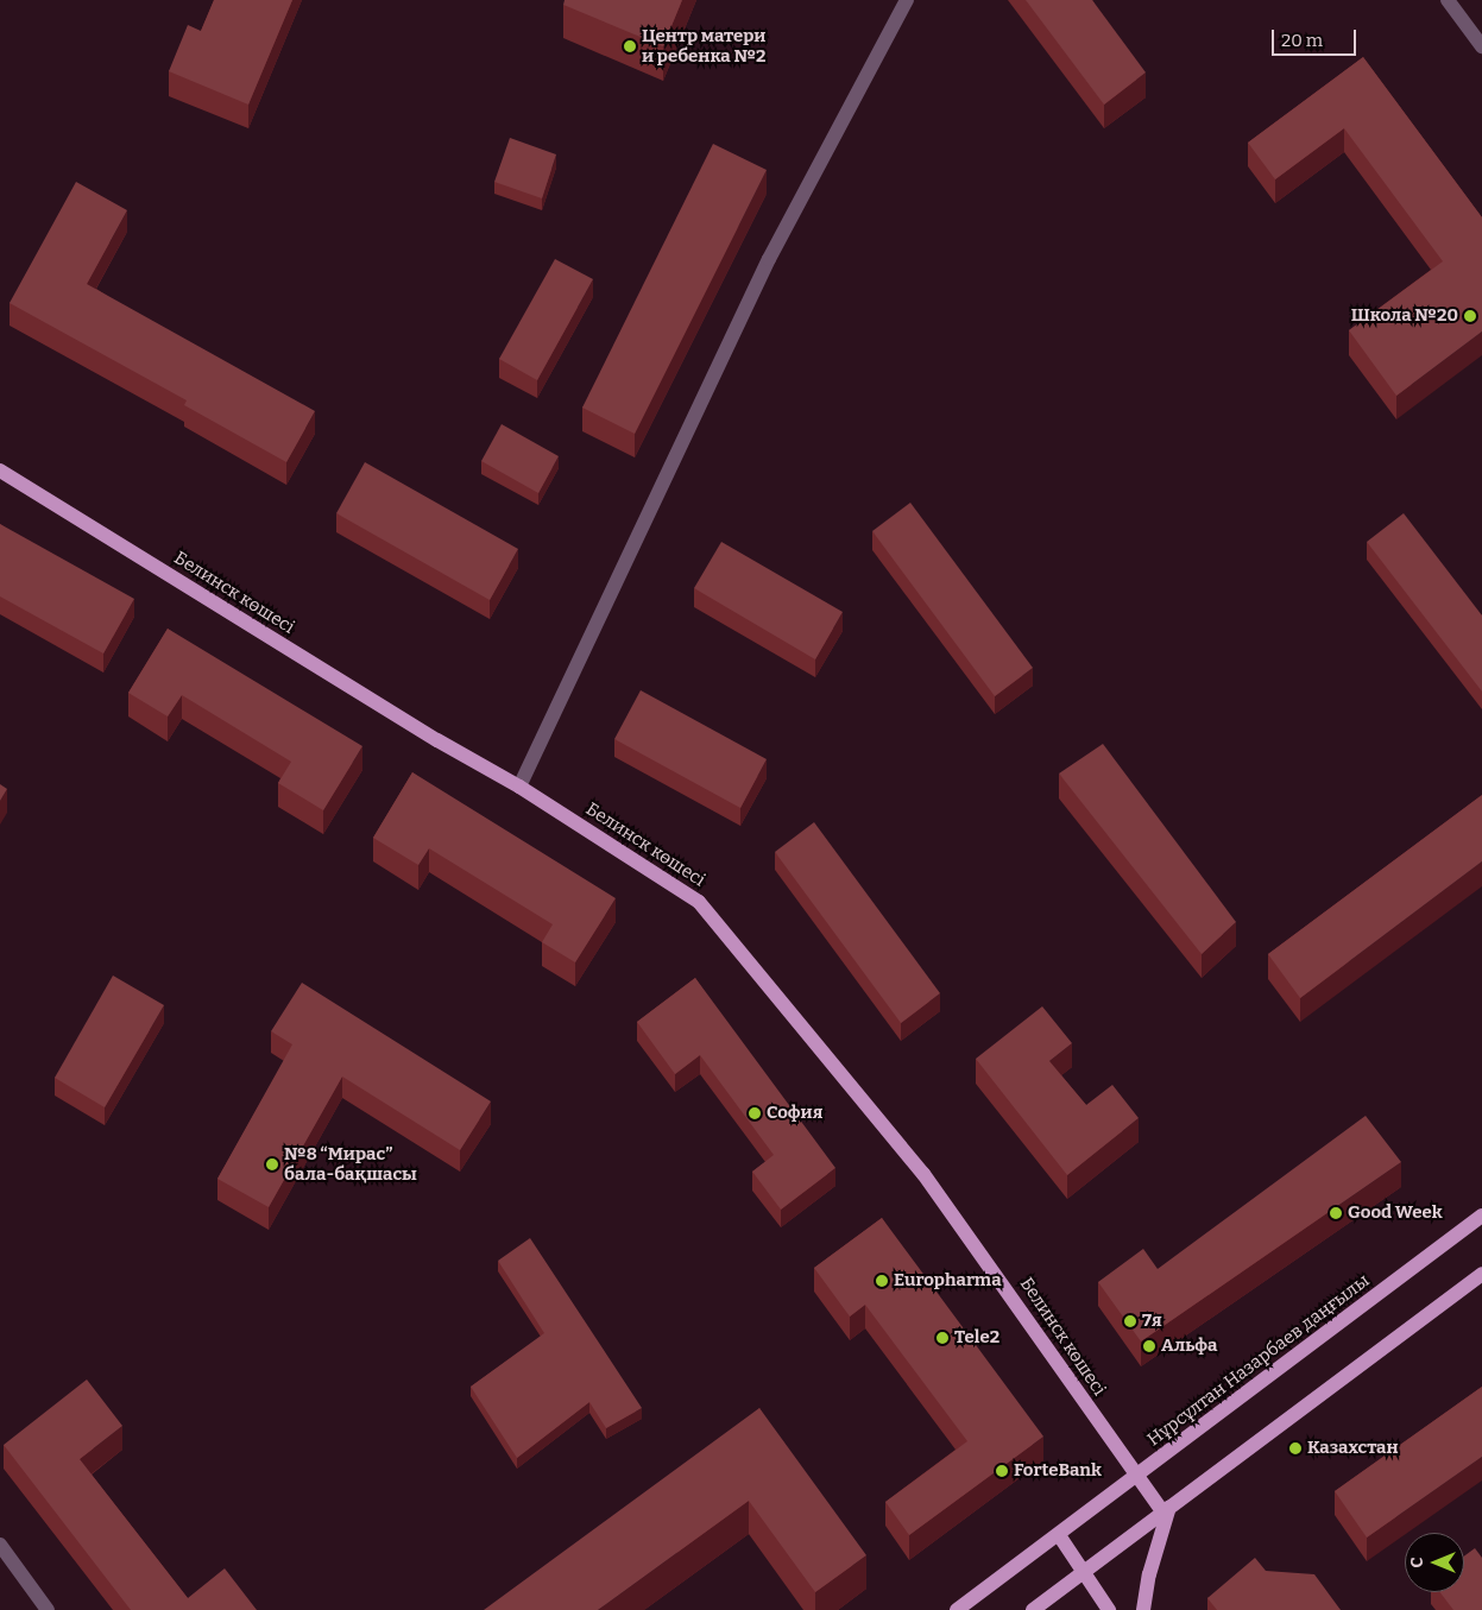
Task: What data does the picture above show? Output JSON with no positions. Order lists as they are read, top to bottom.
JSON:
{
  "streets": {
    "main road": ["Белинск көшесі", "Нұрсұлтан Назарбаев даңғылы"]
  },
  "crossings": [
    ["Белинск көшесі", "Нұрсұлтан Назарбаев даңғылы"]
  ],
  "places": [
    "Центр матери и ребенка №2",
    "Школа №20",
    "София",
    "№8 “Мирас” бала-бақшасы",
    "Good Week",
    "Europharma",
    "7я",
    "Tele2",
    "Альфа",
    "Казахстан",
    "ForteBank"
  ],
  "scale_bar": "20 m",
  "north": "left"
}
